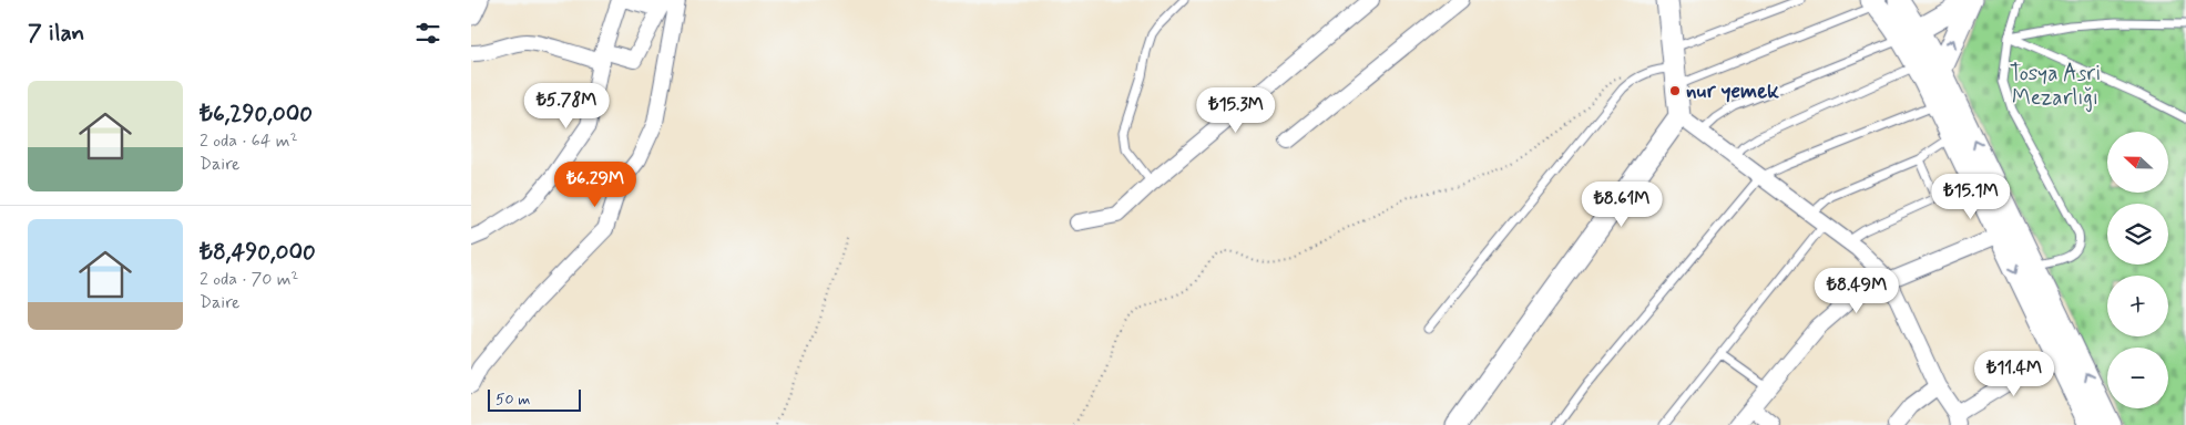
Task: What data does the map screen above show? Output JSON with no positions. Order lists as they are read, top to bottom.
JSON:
{
  "parks": ["Tosya Asri Mezarlığı"],
  "places": ["nur yemek"],
  "scale_bar": "50 m",
  "north": "left",
  "page": {
    "heading": "7 ilan",
    "list": [
      {
        "name": "₺6,290,000",
        "note": "2 oda · 64 m² · Daire"
      },
      {
        "name": "₺8,490,000",
        "note": "2 oda · 70 m² · Daire"
      }
    ],
    "price": [
      "₺5.78M",
      "₺15.3M",
      "₺6.29M",
      "₺15.1M",
      "₺8.61M",
      "₺8.49M",
      "₺11.4M"
    ],
    "map_buttons": ["+", "−"],
    "scale": "50 m"
  }
}
